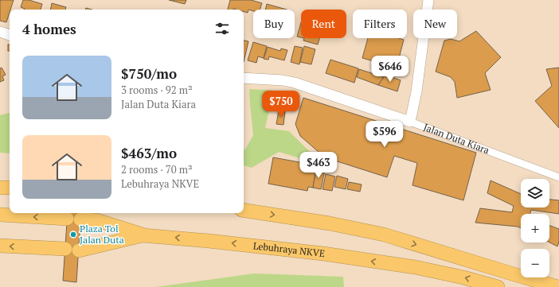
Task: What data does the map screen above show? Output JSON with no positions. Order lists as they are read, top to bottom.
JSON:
{
  "streets": {
    "highway": ["Lebuhraya NKVE"],
    "main road": ["Jalan Duta Kiara"]
  },
  "places": ["Plaza Tol Jalan Duta"],
  "page": {
    "chip": [
      "Buy",
      "Rent",
      "Filters",
      "New"
    ],
    "heading": "4 homes",
    "list": [
      {
        "name": "$750/mo",
        "note": "3 rooms · 92 m² · Jalan Duta Kiara"
      },
      {
        "name": "$463/mo",
        "note": "2 rooms · 70 m² · Lebuhraya NKVE"
      }
    ],
    "price": [
      "$646",
      "$750",
      "$596",
      "$463"
    ],
    "map_buttons": ["+", "−"]
  }
}
